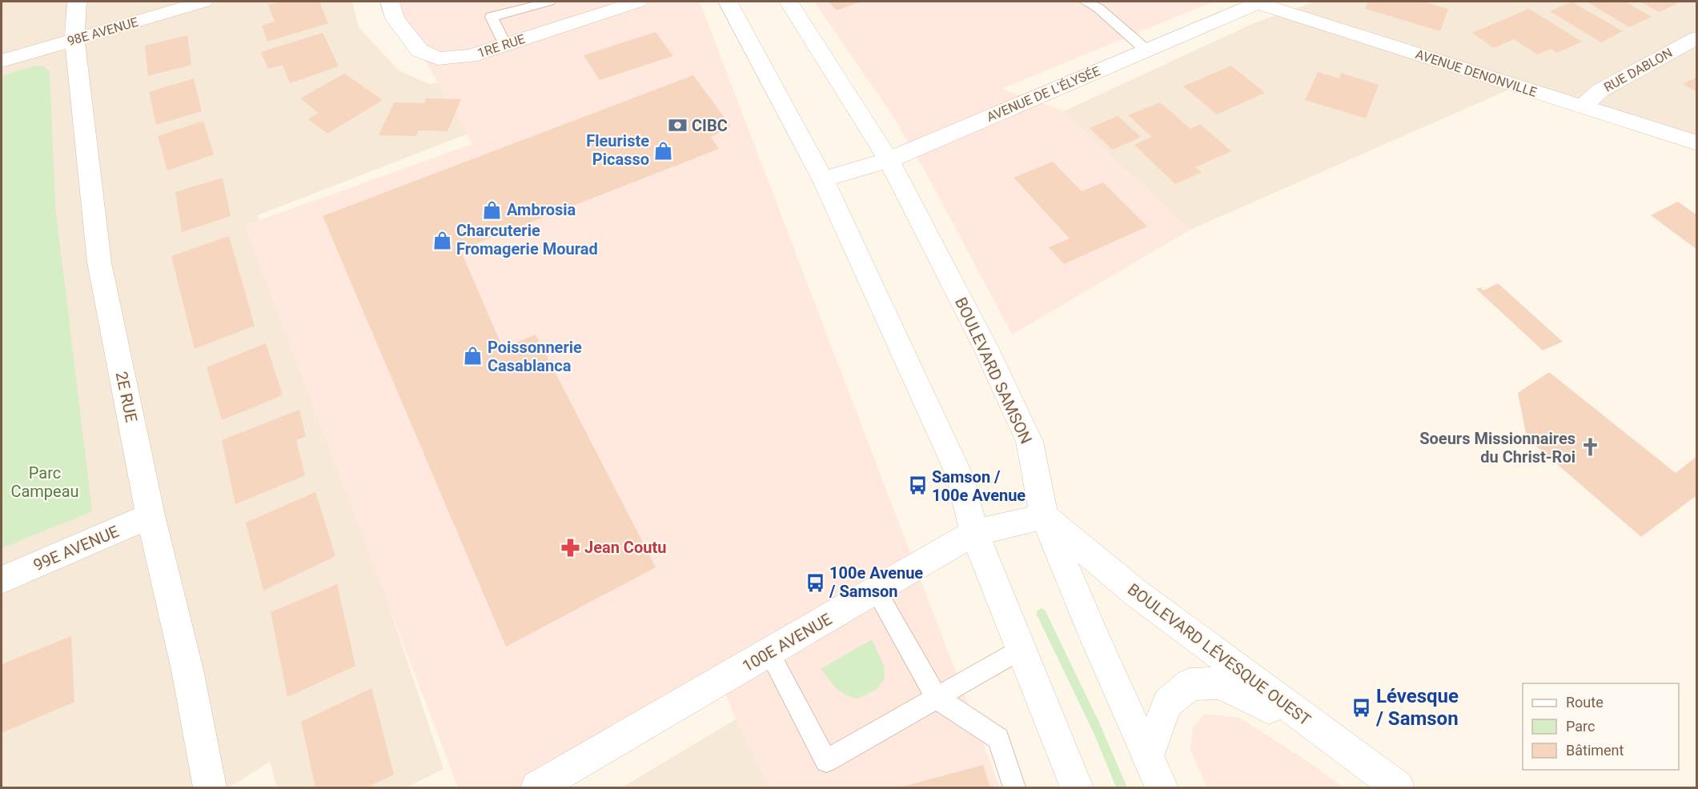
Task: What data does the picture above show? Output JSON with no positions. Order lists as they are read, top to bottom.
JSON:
{
  "streets": {
    "street": [
      "98E AVENUE",
      "1RE RUE",
      "RUE DABLON",
      "AVENUE DENONVILLE",
      "AVENUE DE L'ÉLYSÉE",
      "BOULEVARD SAMSON",
      "2E RUE",
      "99E AVENUE",
      "100E AVENUE",
      "BOULEVARD LÉVESQUE OUEST"
    ]
  },
  "crossings": [
    ["98E AVENUE", "2E RUE"],
    ["RUE DABLON", "AVENUE DENONVILLE"],
    ["AVENUE DENONVILLE", "AVENUE DE L'ÉLYSÉE"],
    ["AVENUE DE L'ÉLYSÉE", "BOULEVARD SAMSON"],
    ["BOULEVARD SAMSON", "100E AVENUE"],
    ["BOULEVARD SAMSON", "BOULEVARD LÉVESQUE OUEST"],
    ["2E RUE", "99E AVENUE"],
    ["100E AVENUE", "BOULEVARD LÉVESQUE OUEST"]
  ],
  "parks": ["Parc Campeau"],
  "places": {
    "bank": ["CIBC"],
    "shop": [
      "Fleuriste Picasso",
      "Ambrosia",
      "Charcuterie Fromagerie Mourad",
      "Poissonnerie Casablanca"
    ],
    "church": ["Soeurs Missionnaires du Christ-Roi"],
    "bus stop": ["Samson / 100e Avenue", "100e Avenue / Samson", "Lévesque / Samson"],
    "pharmacy": ["Jean Coutu"]
  },
  "legend": ["Route", "Parc", "Bâtiment"]
}
